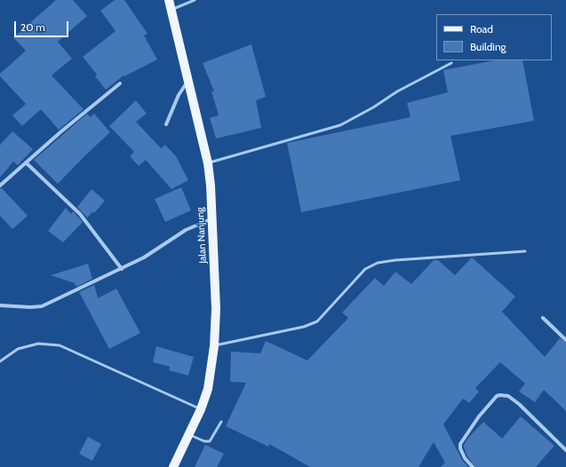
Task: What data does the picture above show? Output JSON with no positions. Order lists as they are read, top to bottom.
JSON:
{
  "streets": {
    "main road": ["Jalan Nanjung"]
  },
  "legend": ["Road", "Building"],
  "scale_bar": "20 m"
}
